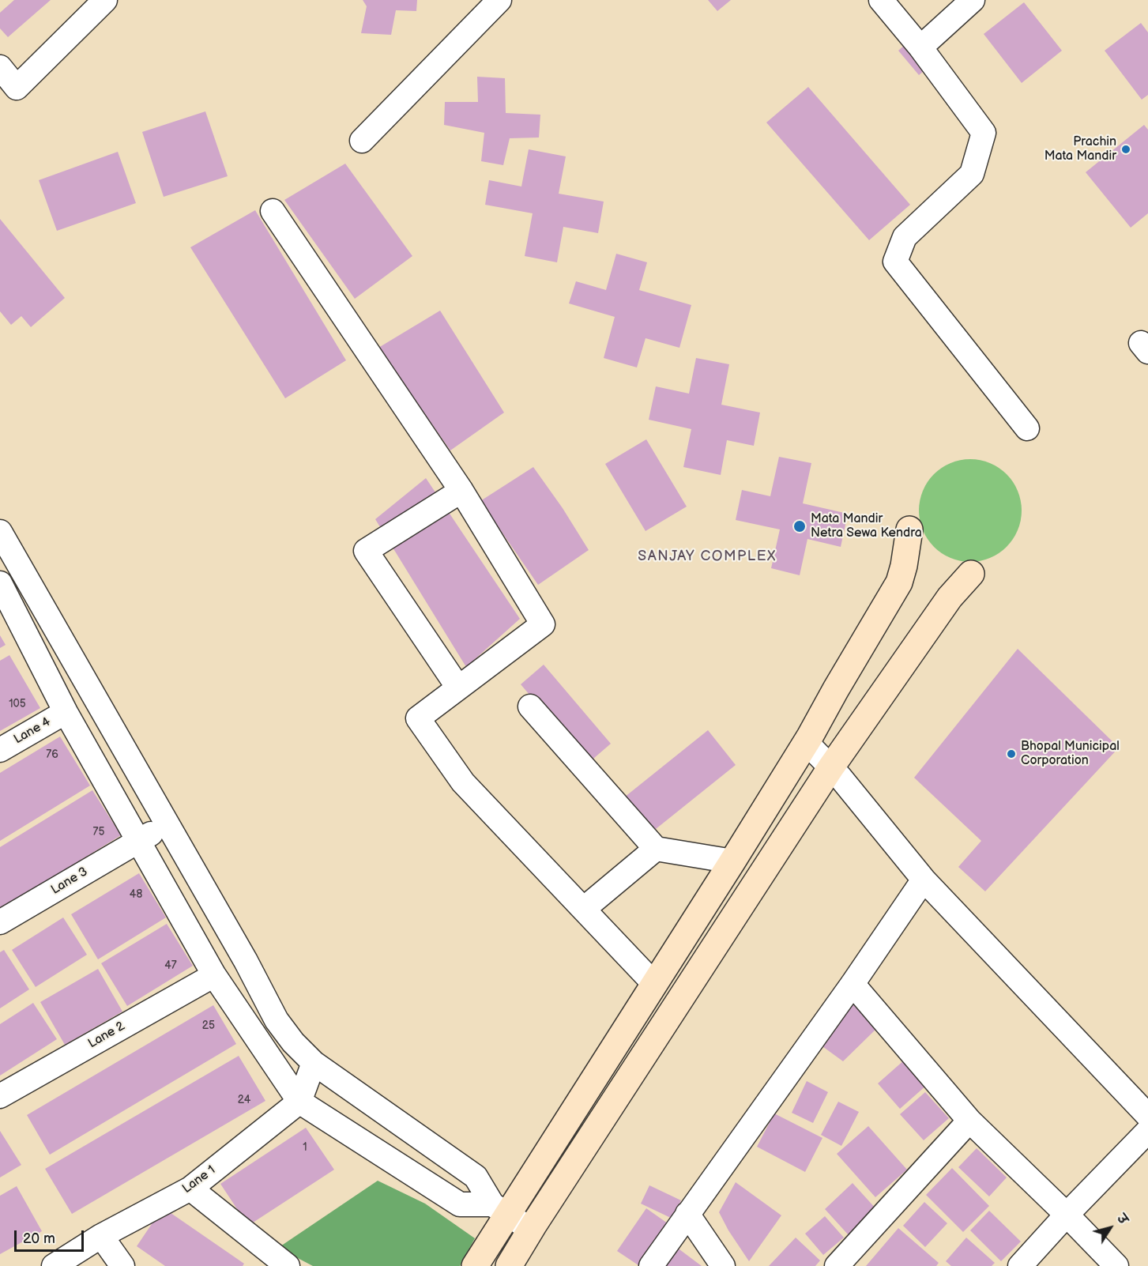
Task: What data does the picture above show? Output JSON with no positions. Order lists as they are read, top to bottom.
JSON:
{
  "streets": {
    "street": [
      "Lane 4",
      "Lane 3",
      "Lane 2",
      "Lane 1"
    ]
  },
  "districts": ["SANJAY COMPLEX"],
  "places": ["Prachin Mata Mandir", "Mata Mandir Netra Sewa Kendra", "Bhopal Municipal Corporation"],
  "house_numbers": [
    "105",
    "76",
    "75",
    "48",
    "47",
    "25",
    "24",
    "1"
  ],
  "scale_bar": "20 m",
  "north": "top right"
}
